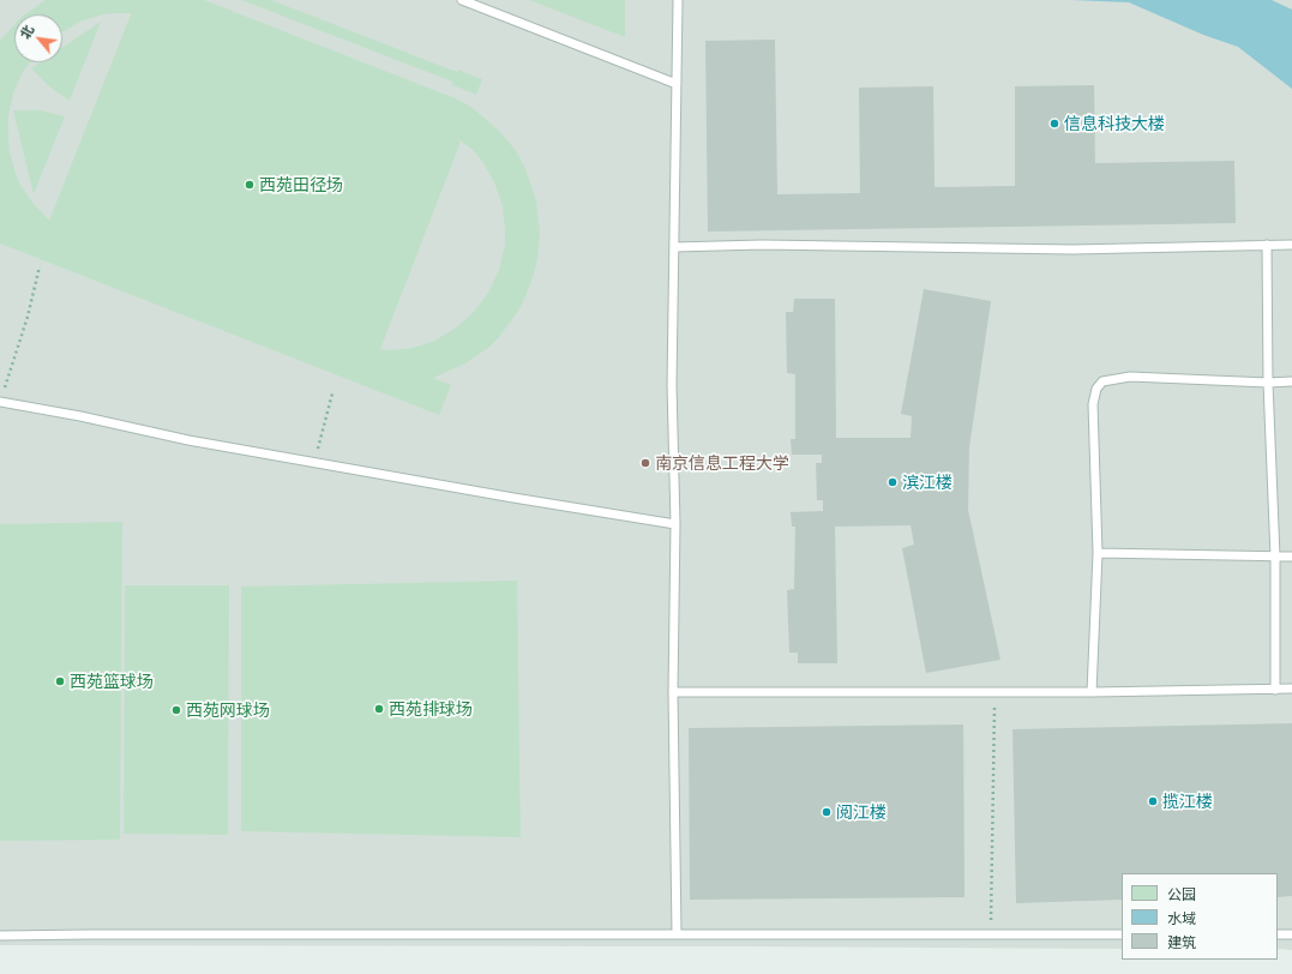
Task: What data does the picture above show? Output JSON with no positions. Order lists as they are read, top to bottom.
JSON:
{
  "places": [
    "信息科技大楼",
    "西苑田径场",
    "南京信息工程大学",
    "滨江楼",
    "西苑篮球场",
    "西苑排球场",
    "西苑网球场",
    "揽江楼",
    "阅江楼"
  ],
  "legend": ["公园", "水域", "建筑"],
  "north": "top left"
}
